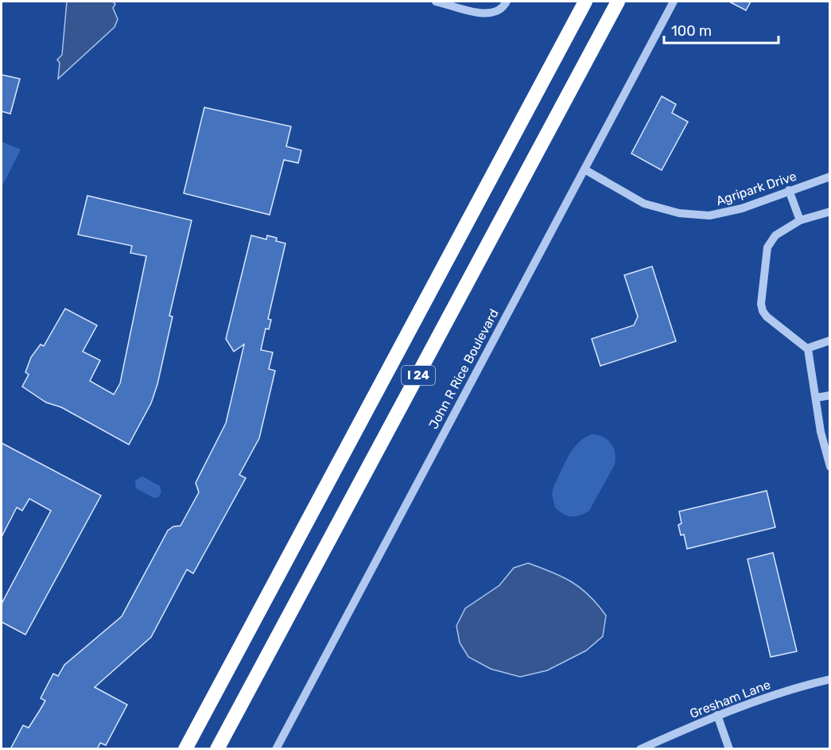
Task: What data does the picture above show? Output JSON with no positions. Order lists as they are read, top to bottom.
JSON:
{
  "streets": {
    "highway": ["I 24"],
    "street": ["Agripark Drive", "John R Rice Boulevard", "Gresham Lane"]
  },
  "crossings": [
    ["Agripark Drive", "John R Rice Boulevard"]
  ],
  "scale_bar": "100 m"
}
